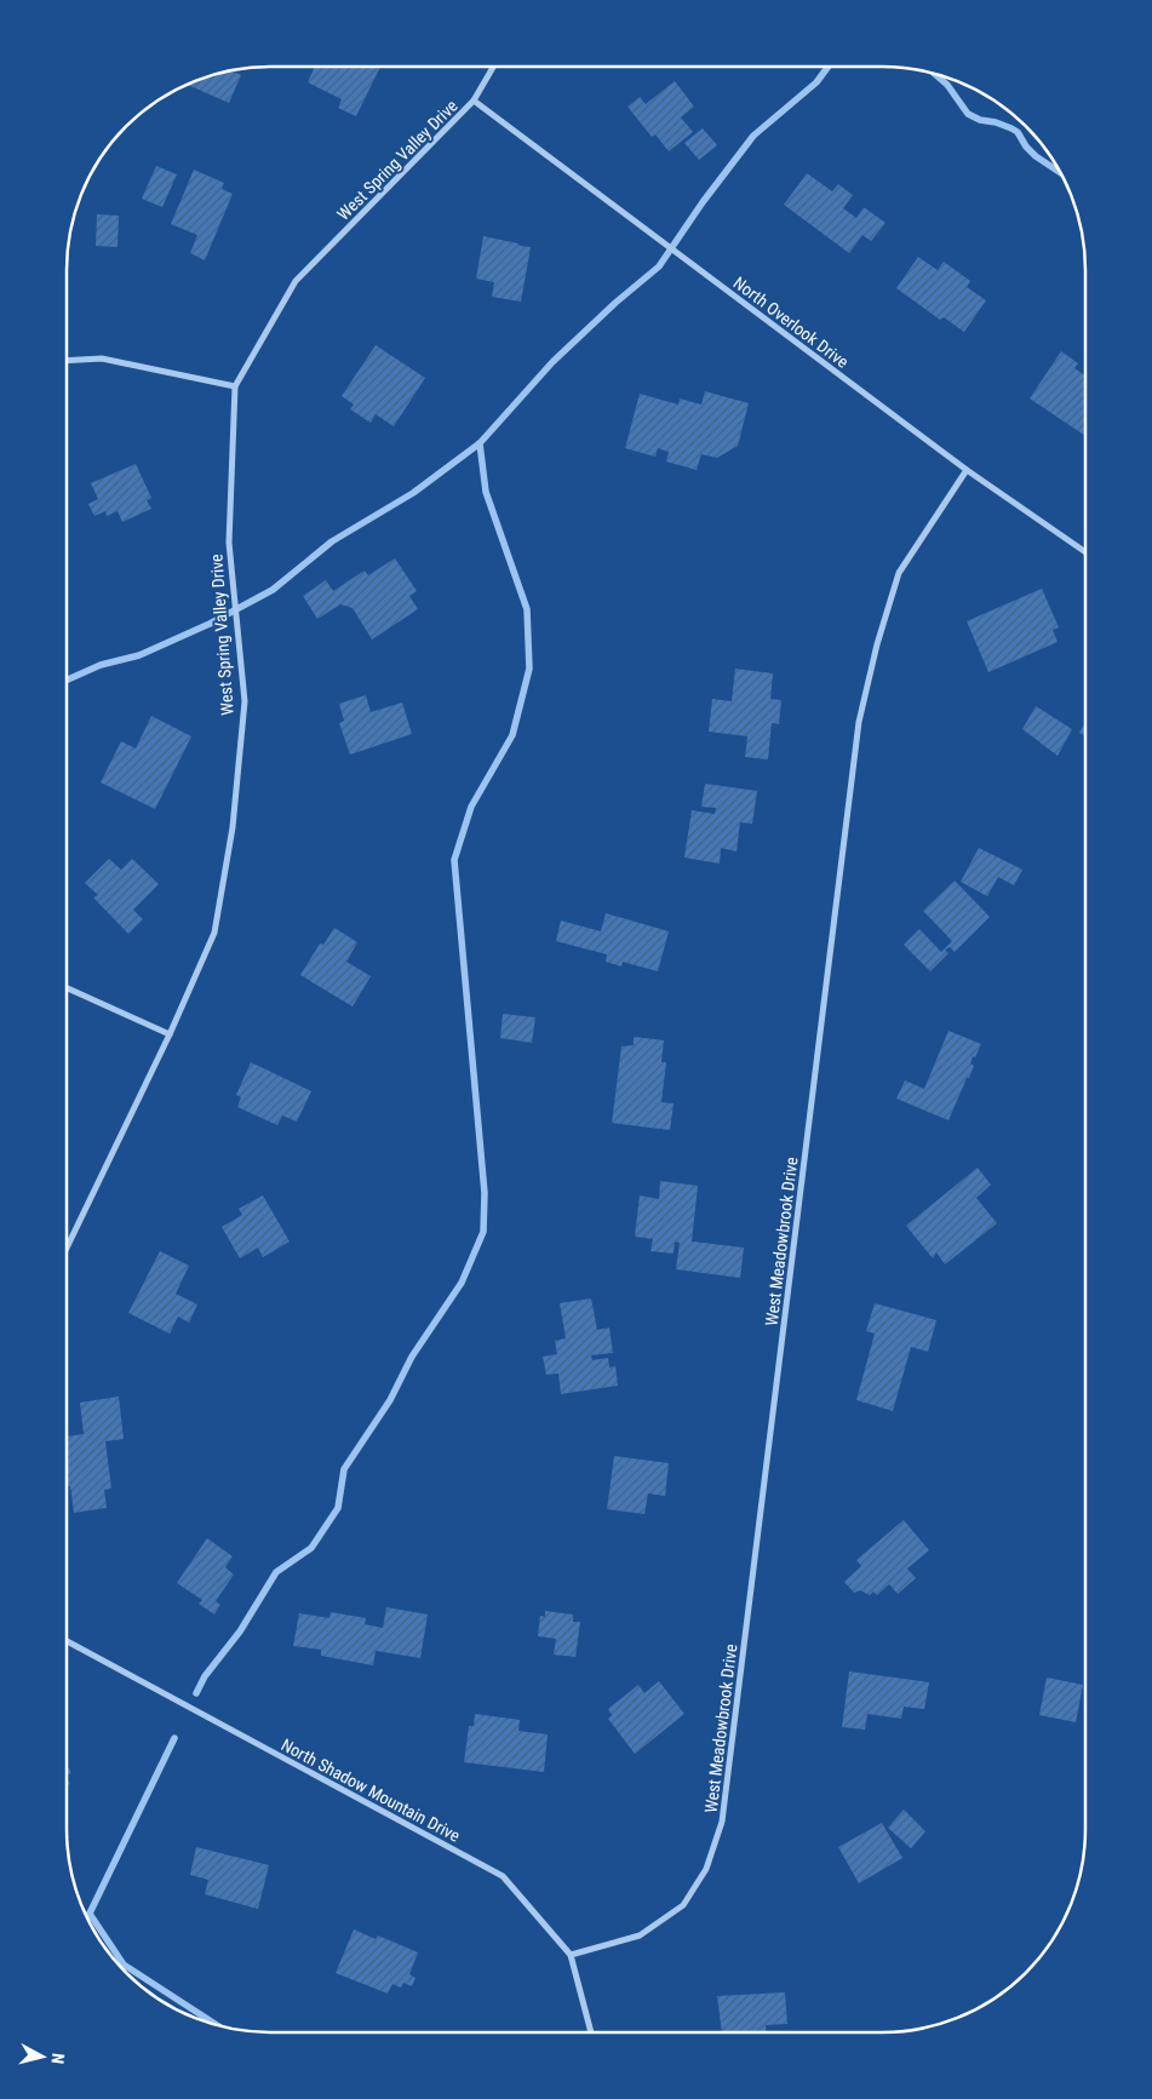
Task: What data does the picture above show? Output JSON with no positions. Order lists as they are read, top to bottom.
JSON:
{
  "streets": {
    "street": [
      "West Spring Valley Drive",
      "North Overlook Drive",
      "West Meadowbrook Drive",
      "North Shadow Mountain Drive"
    ]
  },
  "crossings": [
    ["West Spring Valley Drive", "North Overlook Drive"],
    ["North Overlook Drive", "West Meadowbrook Drive"],
    ["West Meadowbrook Drive", "North Shadow Mountain Drive"]
  ],
  "north": "right"
}
